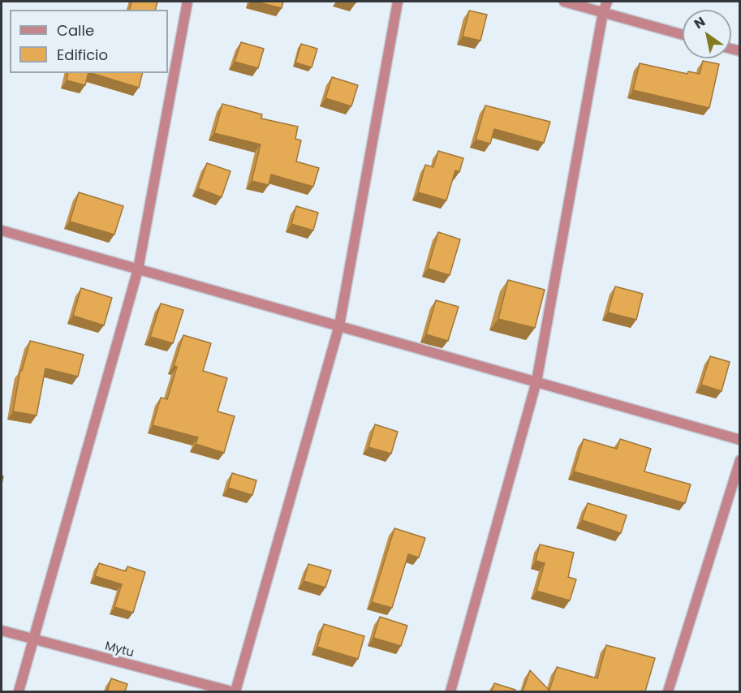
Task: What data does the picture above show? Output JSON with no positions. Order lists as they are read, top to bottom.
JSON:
{
  "streets": {
    "street": ["Mytu"]
  },
  "legend": ["Calle", "Edificio"],
  "north": "top left"
}
